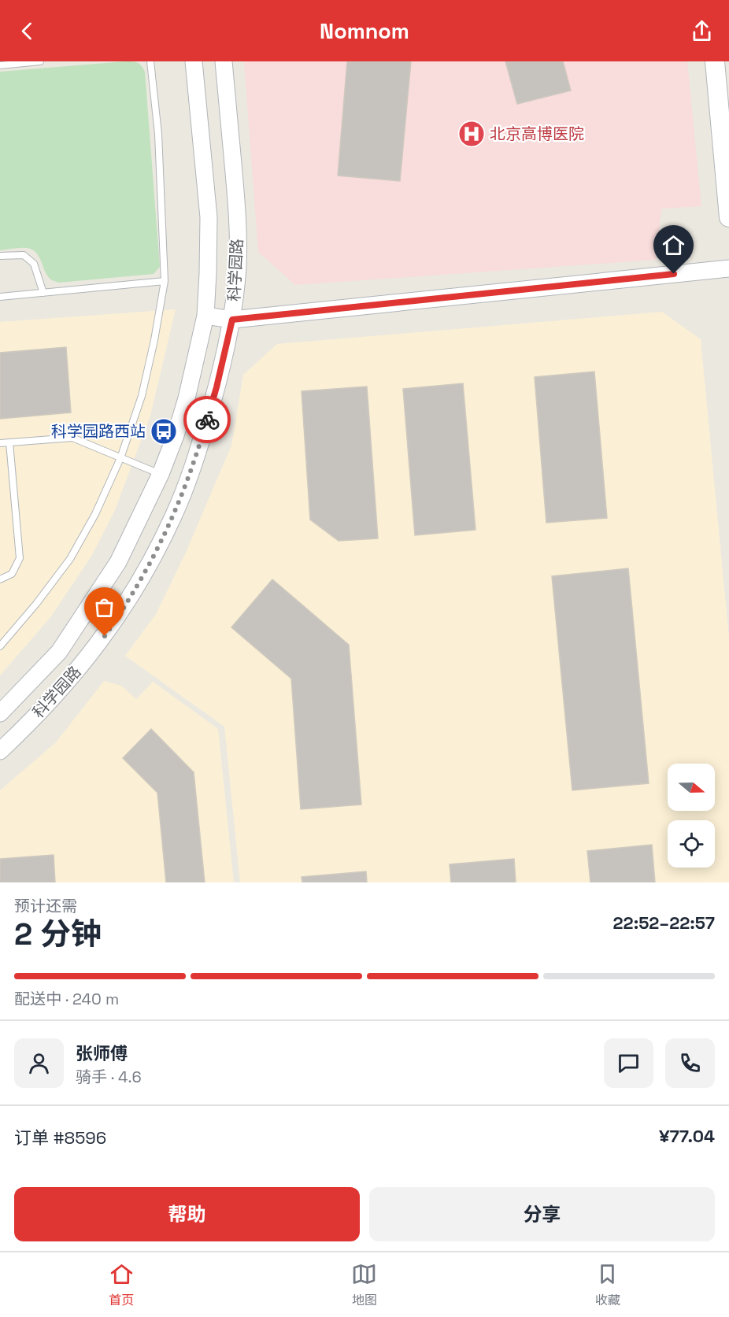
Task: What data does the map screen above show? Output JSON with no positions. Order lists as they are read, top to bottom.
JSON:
{
  "streets": {
    "street": ["科学园路"]
  },
  "places": {
    "hospital": ["北京高博医院"],
    "bus stop": ["科学园路西站"]
  },
  "north": "right",
  "page": {
    "header": "Nomnom",
    "heading": ["2 分钟", "预计还需", "22:52–22:57"],
    "panel": [
      "张师傅",
      "骑手 · 4.6",
      "订单 #8596",
      "¥77.04"
    ],
    "bar": "配送中 · 240 m",
    "buttons": ["帮助", "分享"],
    "tabs": ["首页", "地图", "收藏"]
  }
}
